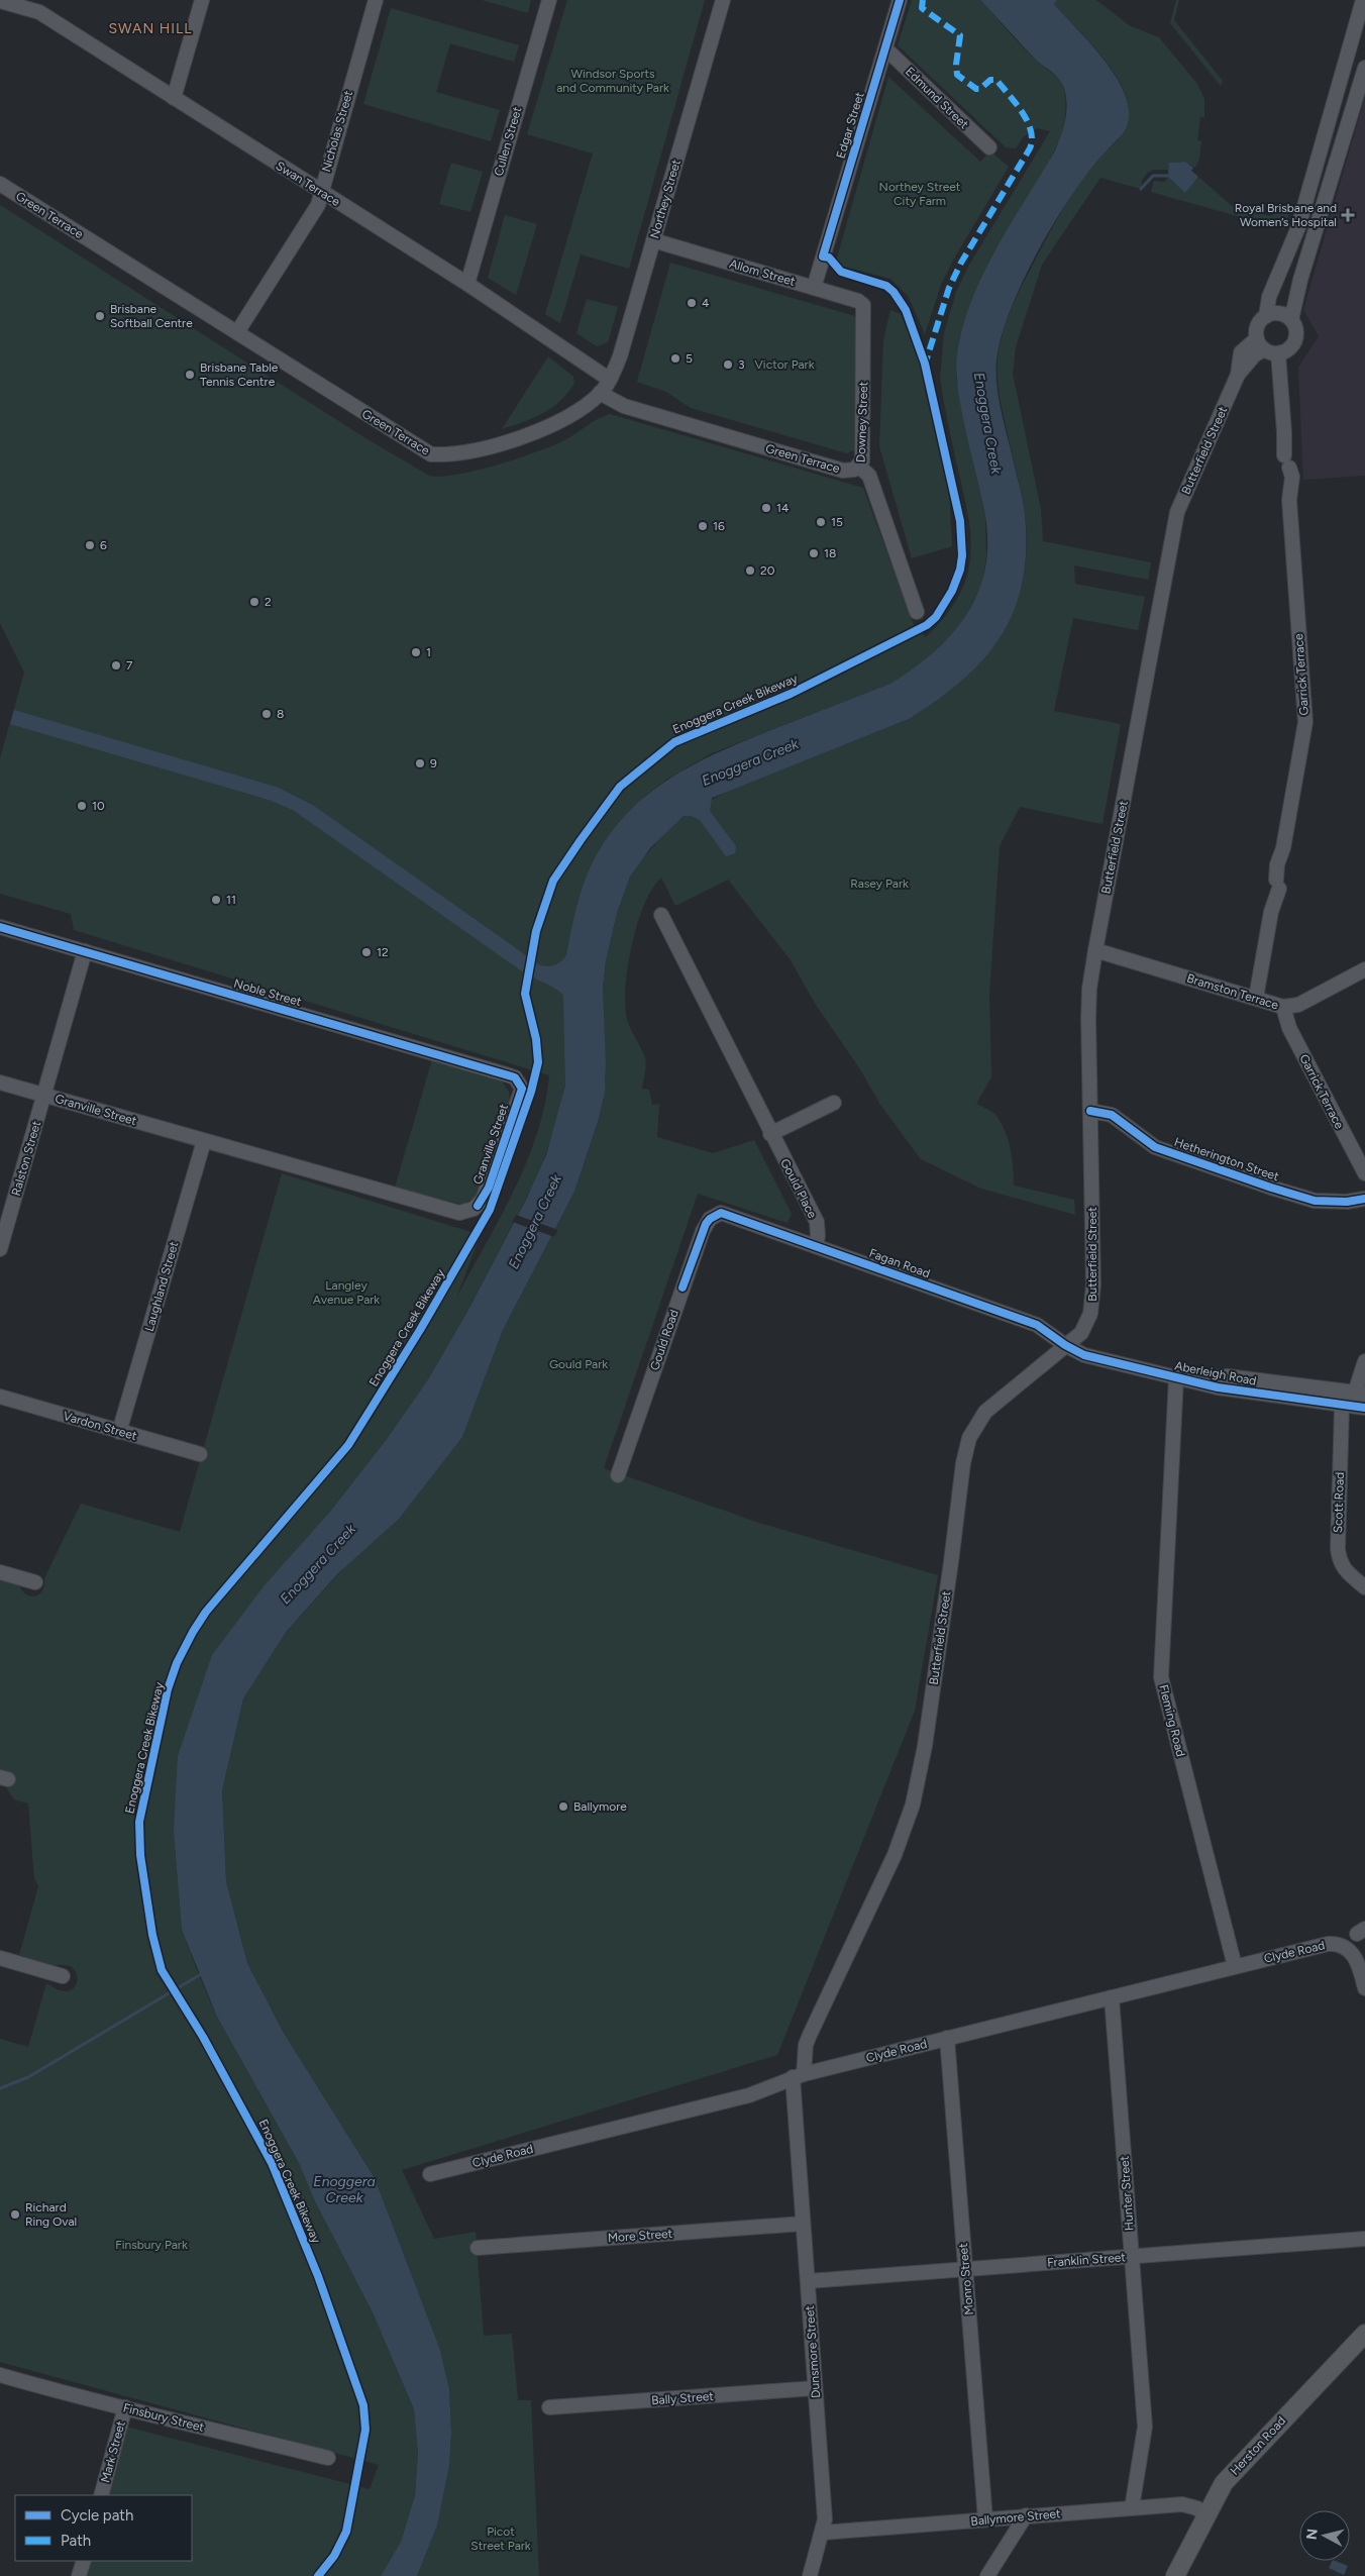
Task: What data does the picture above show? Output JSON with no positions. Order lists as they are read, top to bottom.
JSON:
{
  "streets": {
    "main road": ["Herston Road"],
    "street": [
      "Edmund Street",
      "Edgar Street",
      "Nicholas Street",
      "Cullen Street",
      "Swan Terrace",
      "Northey Street",
      "Green Terrace",
      "Allom Street",
      "Downey Street",
      "Butterfield Street",
      "Garrick Terrace",
      "Bramston Terrace",
      "Noble Street",
      "Granville Street",
      "Ralston Street",
      "Hetherington Street",
      "Gould Place",
      "Fagan Road",
      "Laughland Street",
      "Gould Road",
      "Aberleigh Road",
      "Vardon Street",
      "Scott Road",
      "Fleming Road",
      "Clyde Road",
      "Hunter Street",
      "More Street",
      "Franklin Street",
      "Monro Street",
      "Dunsmore Street",
      "Bally Street",
      "Finsbury Street",
      "Mark Street",
      "Ballymore Street"
    ],
    "cycle path": ["Enoggera Creek Bikeway"]
  },
  "crossings": [
    ["Edmund Street", "Edgar Street"],
    ["Edgar Street", "Allom Street"],
    ["Nicholas Street", "Swan Terrace"],
    ["Nicholas Street", "Green Terrace"],
    ["Cullen Street", "Swan Terrace"],
    ["Swan Terrace", "Northey Street"],
    ["Northey Street", "Green Terrace"],
    ["Northey Street", "Allom Street"],
    ["Green Terrace", "Downey Street"],
    ["Allom Street", "Downey Street"],
    ["Butterfield Street", "Garrick Terrace"],
    ["Butterfield Street", "Bramston Terrace"],
    ["Butterfield Street", "Hetherington Street"],
    ["Butterfield Street", "Fagan Road"],
    ["Butterfield Street", "Aberleigh Road"],
    ["Butterfield Street", "Clyde Road"],
    ["Butterfield Street", "Dunsmore Street"],
    ["Garrick Terrace", "Bramston Terrace"],
    ["Noble Street", "Granville Street"],
    ["Noble Street", "Ralston Street"],
    ["Granville Street", "Ralston Street"],
    ["Granville Street", "Laughland Street"],
    ["Gould Place", "Fagan Road"],
    ["Fagan Road", "Gould Road"],
    ["Fagan Road", "Aberleigh Road"],
    ["Laughland Street", "Vardon Street"],
    ["Aberleigh Road", "Scott Road"],
    ["Aberleigh Road", "Fleming Road"],
    ["Fleming Road", "Clyde Road"],
    ["Clyde Road", "Hunter Street"],
    ["Clyde Road", "Monro Street"],
    ["Clyde Road", "Dunsmore Street"],
    ["Hunter Street", "Franklin Street"],
    ["Hunter Street", "Ballymore Street"],
    ["More Street", "Dunsmore Street"],
    ["Franklin Street", "Monro Street"],
    ["Franklin Street", "Dunsmore Street"],
    ["Monro Street", "Ballymore Street"],
    ["Dunsmore Street", "Bally Street"],
    ["Dunsmore Street", "Ballymore Street"],
    ["Finsbury Street", "Mark Street"],
    ["Herston Road", "Ballymore Street"]
  ],
  "districts": ["SWAN HILL"],
  "water": ["Enoggera Creek"],
  "parks": [
    "Windsor Sports and Community Park",
    "Northey Street City Farm",
    "Victor Park",
    "Rasey Park",
    "Langley Avenue Park",
    "Gould Park",
    "Finsbury Park",
    "Picot Street Park"
  ],
  "places": {
    "health": ["Royal Brisbane and Women’s Hospital"],
    "other": [
      "4",
      "Brisbane Softball Centre",
      "5",
      "3",
      "Brisbane Table Tennis Centre",
      "14",
      "15",
      "16",
      "6",
      "18",
      "20",
      "2",
      "1",
      "7",
      "8",
      "9",
      "10",
      "11",
      "12",
      "Ballymore",
      "Richard Ring Oval"
    ]
  },
  "legend": ["Cycle path", "Path"],
  "north": "left"
}
